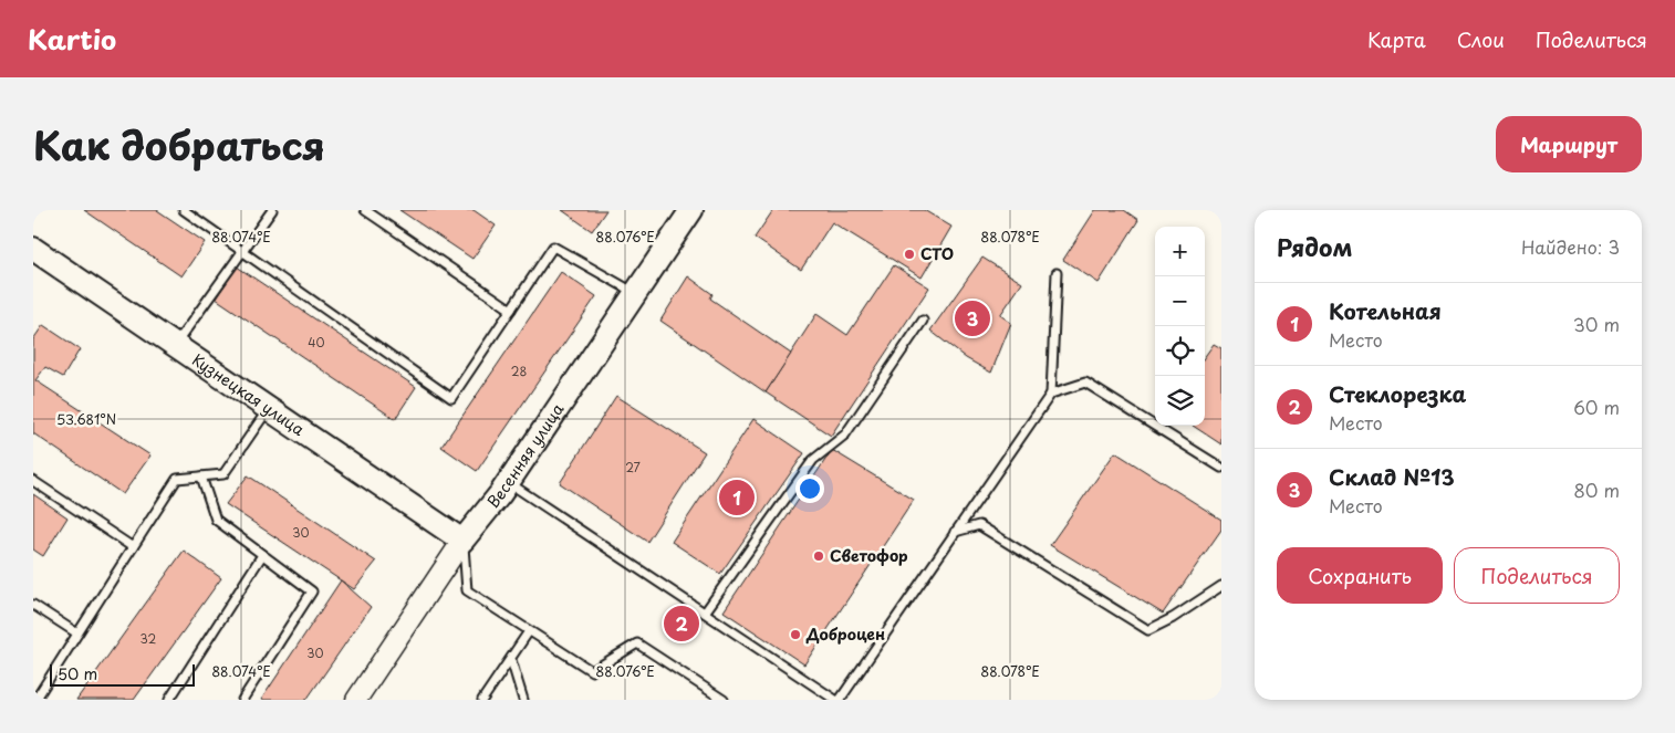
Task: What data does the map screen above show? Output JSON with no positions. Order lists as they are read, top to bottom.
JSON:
{
  "streets": {
    "main road": ["Кузнецкая улица", "Весенняя улица"]
  },
  "crossings": [
    ["Кузнецкая улица", "Весенняя улица"]
  ],
  "places": ["СТО", "Светофор", "Доброцен"],
  "house_numbers": [
    "40",
    "28",
    "27",
    "30",
    "32",
    "30"
  ],
  "scale_bar": "50 m",
  "page": {
    "header": "Kartio",
    "nav": ["Карта", "Слои", "Поделиться"],
    "title": "Как добраться",
    "buttons": [
      "Маршрут",
      ["Сохранить", "Поделиться"]
    ],
    "heading": ["Рядом", "Найдено: 3"],
    "map_buttons": ["+", "−"],
    "list": [
      {
        "mark": "1",
        "name": "Котельная",
        "note": "Место",
        "value": "30 m"
      },
      {
        "mark": "2",
        "name": "Стеклорезка",
        "note": "Место",
        "value": "60 m"
      },
      {
        "mark": "3",
        "name": "Склад №13",
        "note": "Место",
        "value": "80 m"
      }
    ],
    "pins": ["3", "1", "2"],
    "scale": "50 m"
  },
  "coordinates": [
    "88.074°E",
    "88.076°E",
    "88.078°E",
    "53.681°N"
  ]
}
